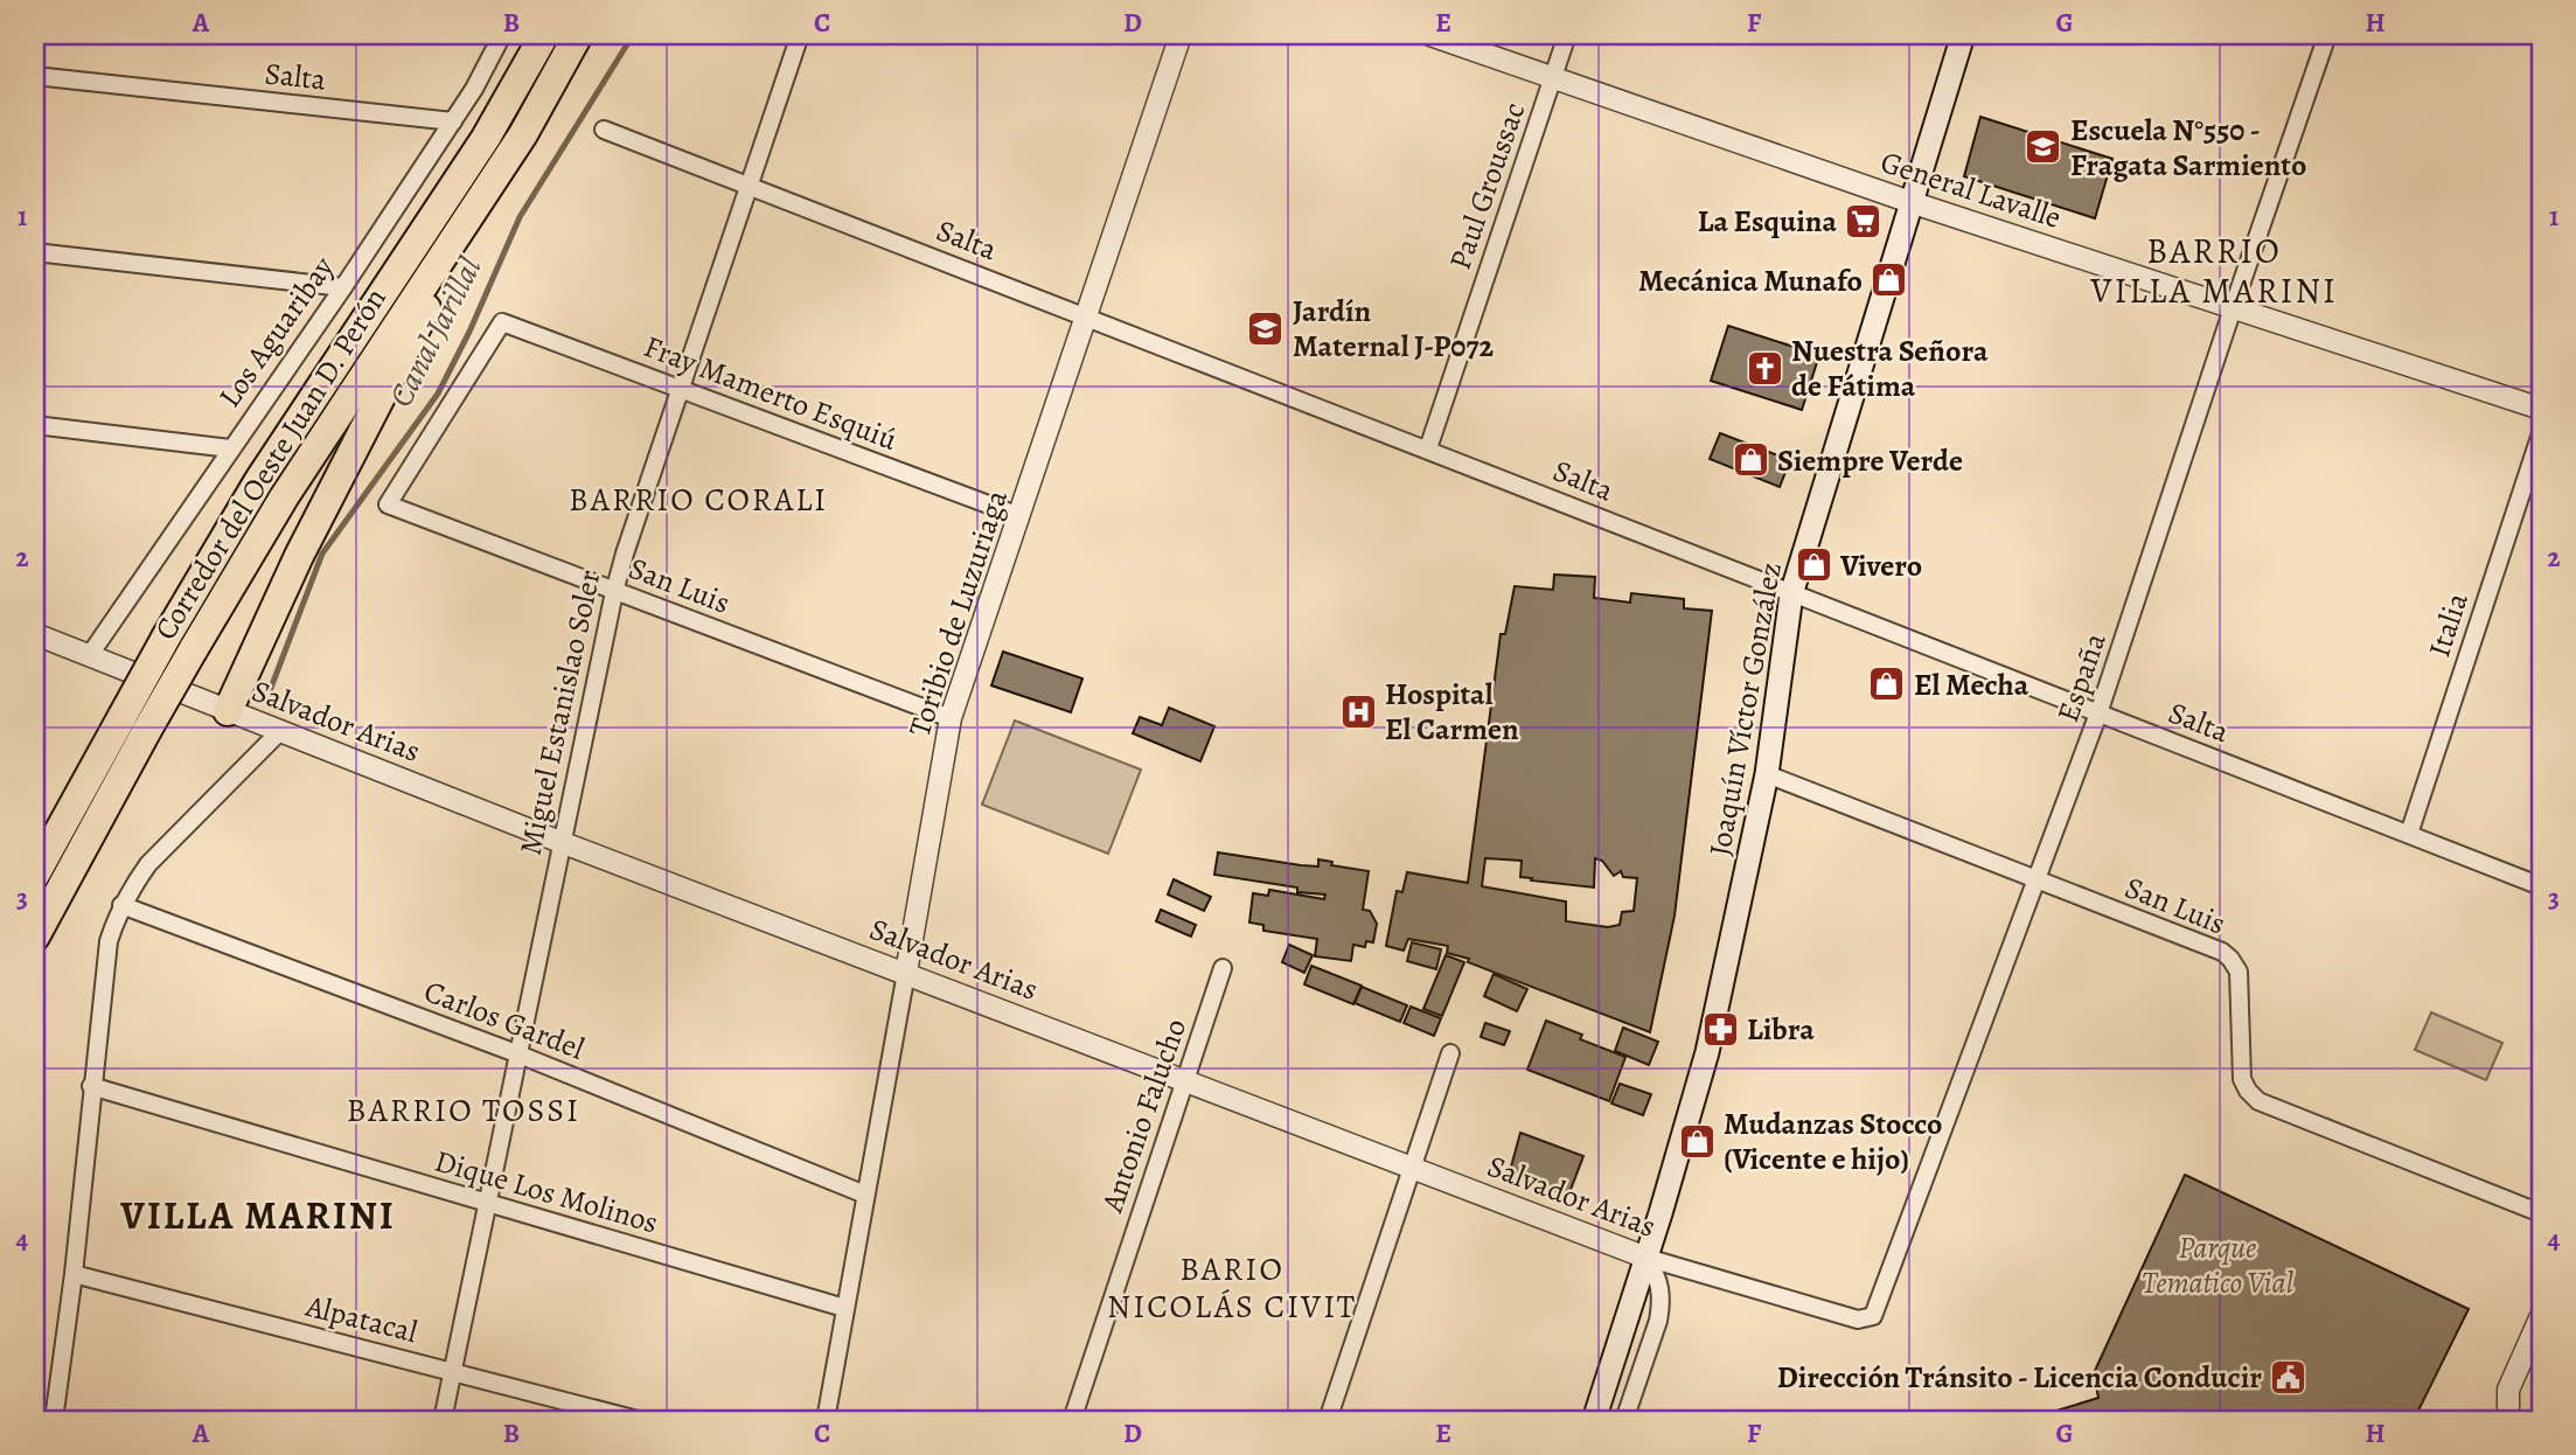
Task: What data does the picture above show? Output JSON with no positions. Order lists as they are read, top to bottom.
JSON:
{
  "streets": {
    "highway": ["Corredor del Oeste Juan D. Perón"],
    "main road": ["Joaquín Víctor González"],
    "street": [
      "Salta",
      "Paul Groussac",
      "General Lavalle",
      "Los Aguaribay",
      "Fray Mamerto Esquiú",
      "San Luis",
      "Toribio de Luzuriaga",
      "Italia",
      "España",
      "Miguel Estanislao Soler",
      "Salvador Arias",
      "Carlos Gardel",
      "Antonio Falucho",
      "Dique Los Molinos",
      "Alpatacal"
    ]
  },
  "crossings": [
    ["Salta", "Paul Groussac"],
    ["Salta", "Los Aguaribay"],
    ["Salta", "Toribio de Luzuriaga"],
    ["Salta", "Italia"],
    ["Salta", "España"],
    ["Salta", "Joaquín Víctor González"],
    ["Salta", "Miguel Estanislao Soler"],
    ["Paul Groussac", "General Lavalle"],
    ["General Lavalle", "España"],
    ["General Lavalle", "Joaquín Víctor González"],
    ["Los Aguaribay", "Salvador Arias"],
    ["Fray Mamerto Esquiú", "San Luis"],
    ["Fray Mamerto Esquiú", "Toribio de Luzuriaga"],
    ["Fray Mamerto Esquiú", "Miguel Estanislao Soler"],
    ["San Luis", "Toribio de Luzuriaga"],
    ["San Luis", "España"],
    ["San Luis", "Joaquín Víctor González"],
    ["San Luis", "Miguel Estanislao Soler"],
    ["Toribio de Luzuriaga", "Salvador Arias"],
    ["Toribio de Luzuriaga", "Carlos Gardel"],
    ["Toribio de Luzuriaga", "Dique Los Molinos"],
    ["España", "Salvador Arias"],
    ["Joaquín Víctor González", "Salvador Arias"],
    ["Miguel Estanislao Soler", "Salvador Arias"],
    ["Miguel Estanislao Soler", "Carlos Gardel"],
    ["Miguel Estanislao Soler", "Dique Los Molinos"],
    ["Miguel Estanislao Soler", "Alpatacal"],
    ["Salvador Arias", "Antonio Falucho"]
  ],
  "districts": [
    "BARRIO VILLA MARINI",
    "BARRIO CORALI",
    "BARRIO TOSSI",
    "VILLA MARINI",
    "BARIO NICOLÁS CIVIT"
  ],
  "water": ["Canal Jarillal"],
  "parks": ["Parque Tematico Vial"],
  "places": {
    "school or university": ["Escuela N°550 - Fragata Sarmiento", "Jardín Maternal J-P072"],
    "supermarket": ["La Esquina"],
    "shop": [
      "Mecánica Munafo",
      "Siempre Verde",
      "Vivero",
      "El Mecha",
      "Mudanzas Stocco (Vicente e hijo)"
    ],
    "church": ["Nuestra Señora de Fátima"],
    "hospital": ["Hospital El Carmen"],
    "pharmacy": ["Libra"],
    "public building": ["Dirección Tránsito - Licencia Conducir"]
  },
  "grid": {
    "columns": [
      "A",
      "B",
      "C",
      "D",
      "E",
      "F",
      "G",
      "H"
    ],
    "rows": [
      "1",
      "2",
      "3",
      "4"
    ]
  }
}
